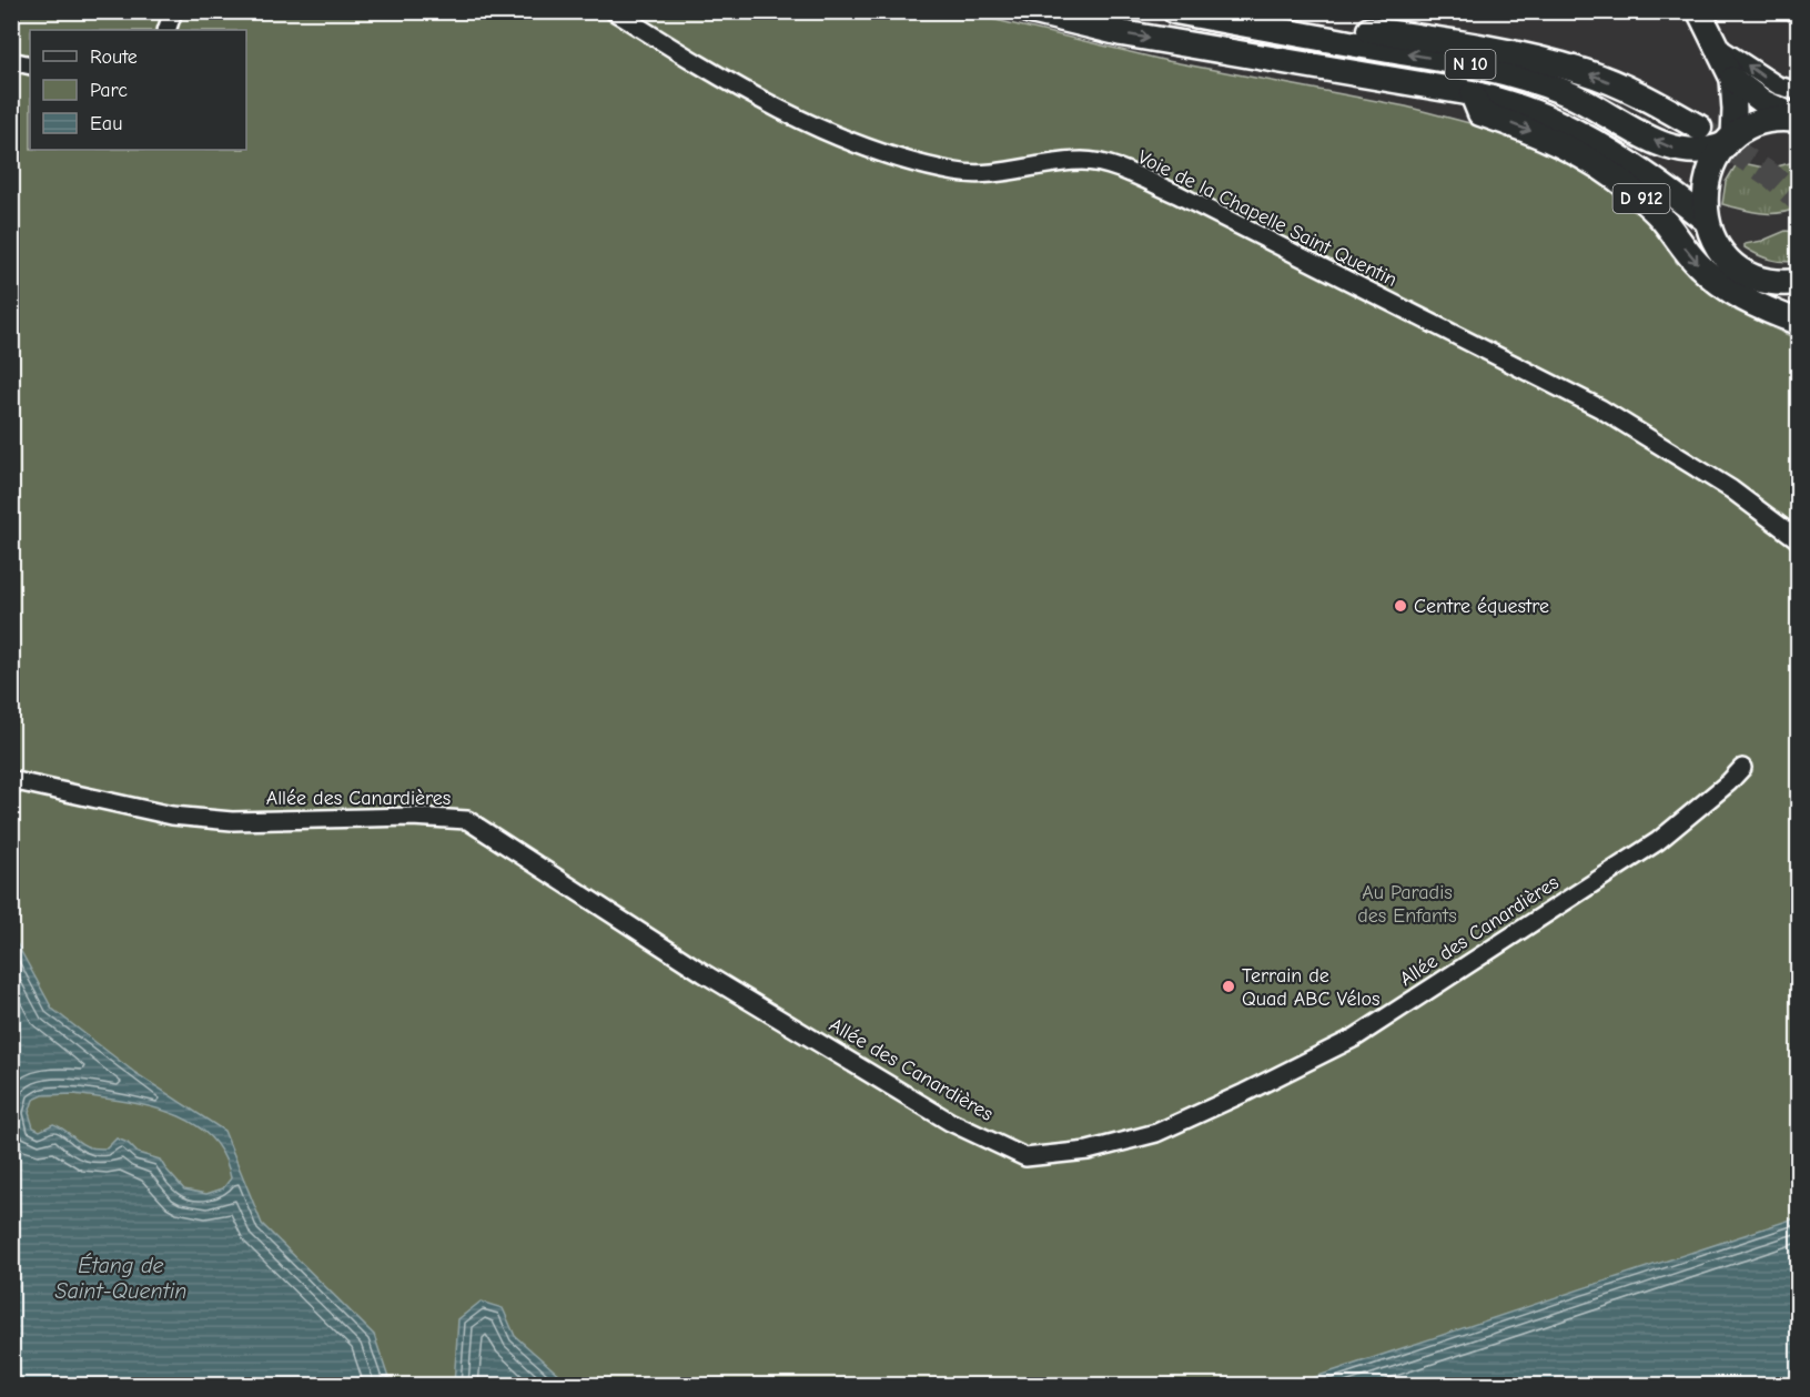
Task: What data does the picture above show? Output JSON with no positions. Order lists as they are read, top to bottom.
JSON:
{
  "streets": {
    "main road": ["N 10", "D 912"],
    "street": ["Voie de la Chapelle Saint Quentin", "Allée des Canardières"]
  },
  "crossings": [
    ["N 10", "D 912"]
  ],
  "water": ["Étang de Saint-Quentin"],
  "parks": ["Au Paradis des Enfants"],
  "places": ["Centre équestre", "Terrain de Quad ABC Vélos"],
  "legend": ["Route", "Parc", "Eau"]
}
